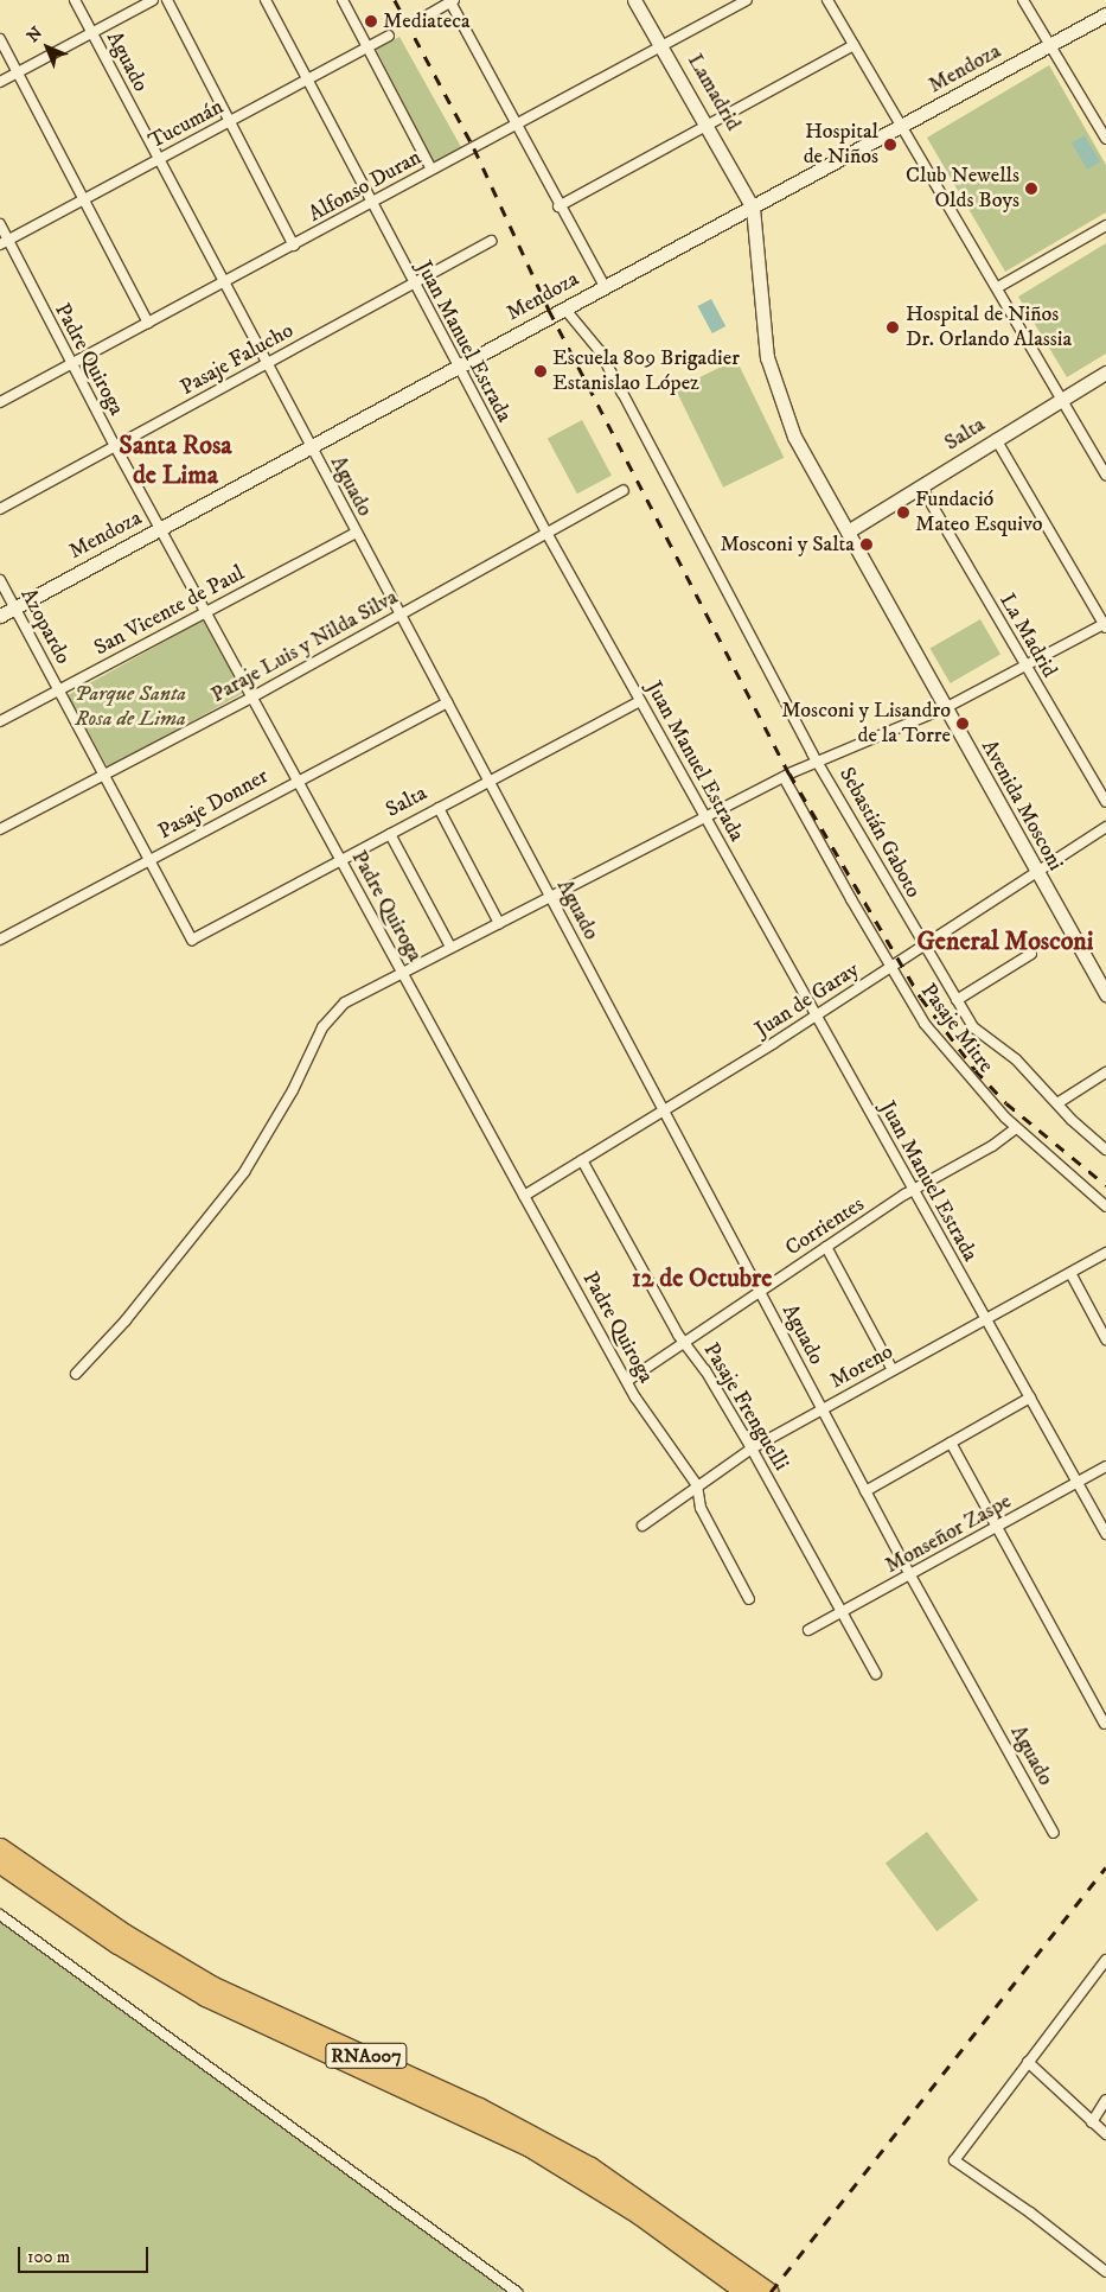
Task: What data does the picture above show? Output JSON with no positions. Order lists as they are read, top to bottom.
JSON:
{
  "streets": {
    "highway": ["RNA007"],
    "street": [
      "Aguado",
      "Mendoza",
      "Lamadrid",
      "Tucumán",
      "Alfonso Duran",
      "Juan Manuel Estrada",
      "Padre Quiroga",
      "Pasaje Falucho",
      "Salta",
      "San Vicente de Paul",
      "Azopardo",
      "La Madrid",
      "Paraje Luis y Nilda Silva",
      "Pasaje Donner",
      "Avenida Mosconi",
      "Sebastián Gaboto",
      "Juan de Garay",
      "Pasaje Mitre",
      "Corrientes",
      "Moreno",
      "Pasaje Frenguelli",
      "Monseñor Zaspe"
    ]
  },
  "crossings": [
    ["Aguado", "Mendoza"],
    ["Aguado", "Tucumán"],
    ["Aguado", "Alfonso Duran"],
    ["Aguado", "Pasaje Falucho"],
    ["Aguado", "Salta"],
    ["Aguado", "San Vicente de Paul"],
    ["Aguado", "Paraje Luis y Nilda Silva"],
    ["Aguado", "Pasaje Donner"],
    ["Aguado", "Juan de Garay"],
    ["Aguado", "Corrientes"],
    ["Aguado", "Moreno"],
    ["Aguado", "Monseñor Zaspe"],
    ["Mendoza", "Lamadrid"],
    ["Mendoza", "Juan Manuel Estrada"],
    ["Mendoza", "Padre Quiroga"],
    ["Mendoza", "Azopardo"],
    ["Mendoza", "Avenida Mosconi"],
    ["Mendoza", "Sebastián Gaboto"],
    ["Lamadrid", "Alfonso Duran"],
    ["Lamadrid", "Avenida Mosconi"],
    ["Tucumán", "Juan Manuel Estrada"],
    ["Tucumán", "Padre Quiroga"],
    ["Alfonso Duran", "Juan Manuel Estrada"],
    ["Alfonso Duran", "Padre Quiroga"],
    ["Juan Manuel Estrada", "Pasaje Falucho"],
    ["Juan Manuel Estrada", "Salta"],
    ["Juan Manuel Estrada", "Paraje Luis y Nilda Silva"],
    ["Juan Manuel Estrada", "Juan de Garay"],
    ["Juan Manuel Estrada", "Corrientes"],
    ["Juan Manuel Estrada", "Moreno"],
    ["Juan Manuel Estrada", "Monseñor Zaspe"],
    ["Padre Quiroga", "Pasaje Falucho"],
    ["Padre Quiroga", "Salta"],
    ["Padre Quiroga", "San Vicente de Paul"],
    ["Padre Quiroga", "Paraje Luis y Nilda Silva"],
    ["Padre Quiroga", "Pasaje Donner"],
    ["Padre Quiroga", "Juan de Garay"],
    ["Padre Quiroga", "Corrientes"],
    ["Padre Quiroga", "Moreno"],
    ["Salta", "Azopardo"],
    ["Salta", "La Madrid"],
    ["Salta", "Avenida Mosconi"],
    ["San Vicente de Paul", "Azopardo"],
    ["Azopardo", "Paraje Luis y Nilda Silva"],
    ["Azopardo", "Pasaje Donner"],
    ["Avenida Mosconi", "Juan de Garay"],
    ["Sebastián Gaboto", "Juan de Garay"],
    ["Juan de Garay", "Pasaje Mitre"],
    ["Juan de Garay", "Pasaje Frenguelli"],
    ["Pasaje Mitre", "Corrientes"],
    ["Corrientes", "Pasaje Frenguelli"],
    ["Moreno", "Pasaje Frenguelli"],
    ["Pasaje Frenguelli", "Monseñor Zaspe"]
  ],
  "districts": ["Santa Rosa de Lima", "General Mosconi", "12 de Octubre"],
  "parks": ["Parque Santa Rosa de Lima"],
  "places": [
    "Mediateca",
    "Hospital de Niños",
    "Club Newells Olds Boys",
    "Hospital de Niños Dr. Orlando Alassia",
    "Escuela 809 Brigadier Estanislao López",
    "Fundació Mateo Esquivo",
    "Mosconi y Salta",
    "Mosconi y Lisandro de la Torre"
  ],
  "scale_bar": "100 m",
  "north": "top left"
}
